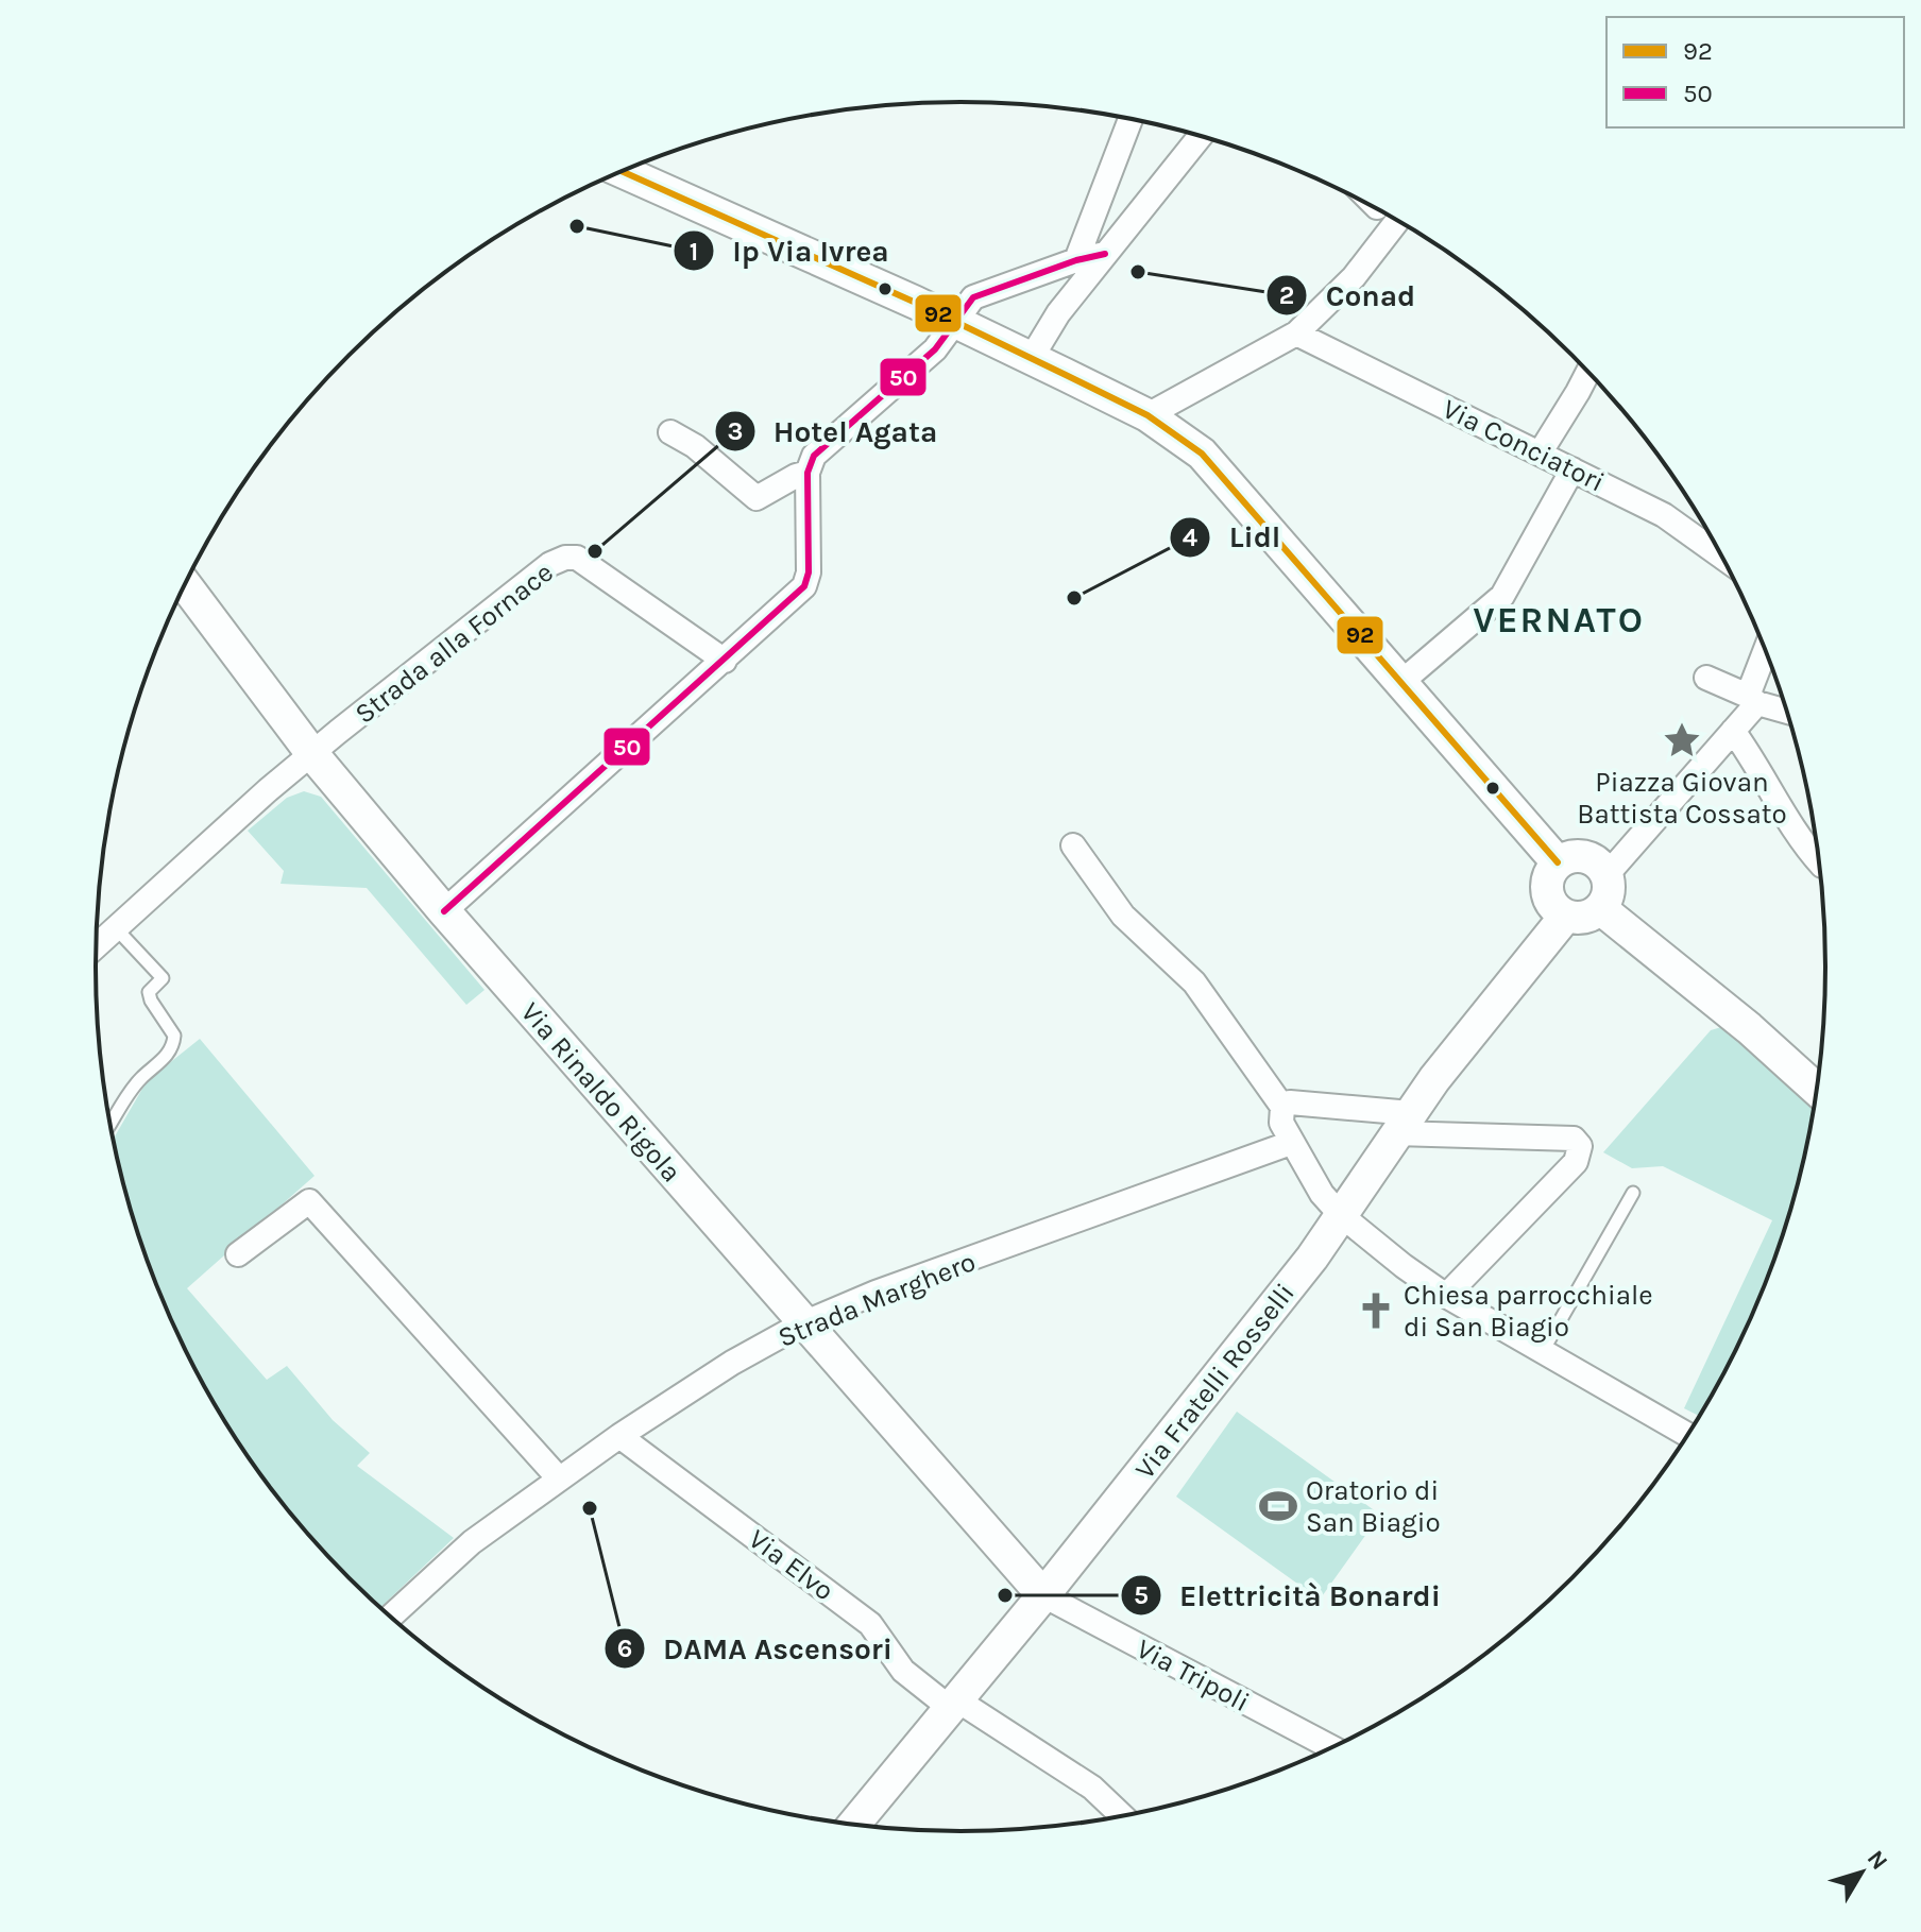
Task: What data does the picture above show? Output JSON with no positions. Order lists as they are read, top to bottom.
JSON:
{
  "streets": {
    "street": [
      "Via Conciatori",
      "Strada alla Fornace",
      "Via Rinaldo Rigola",
      "Strada Marghero",
      "Via Fratelli Rosselli",
      "Via Elvo",
      "Via Tripoli"
    ]
  },
  "crossings": [
    ["Strada alla Fornace", "Via Rinaldo Rigola"],
    ["Via Rinaldo Rigola", "Strada Marghero"],
    ["Via Rinaldo Rigola", "Via Fratelli Rosselli"],
    ["Via Rinaldo Rigola", "Via Tripoli"],
    ["Strada Marghero", "Via Elvo"],
    ["Via Fratelli Rosselli", "Via Elvo"],
    ["Via Fratelli Rosselli", "Via Tripoli"]
  ],
  "districts": ["VERNATO"],
  "places": {
    "other": [
      "Ip Via Ivrea",
      "Conad",
      "Hotel Agata",
      "Lidl",
      "DAMA Ascensori",
      "Elettricità Bonardi"
    ],
    "place": ["Piazza Giovan Battista Cossato"],
    "church": ["Chiesa parrocchiale di San Biagio"],
    "sports": ["Oratorio di San Biagio"]
  },
  "lines": ["transit line 92", "transit line 50"],
  "legend": ["92", "50"],
  "north": "top right"
}
